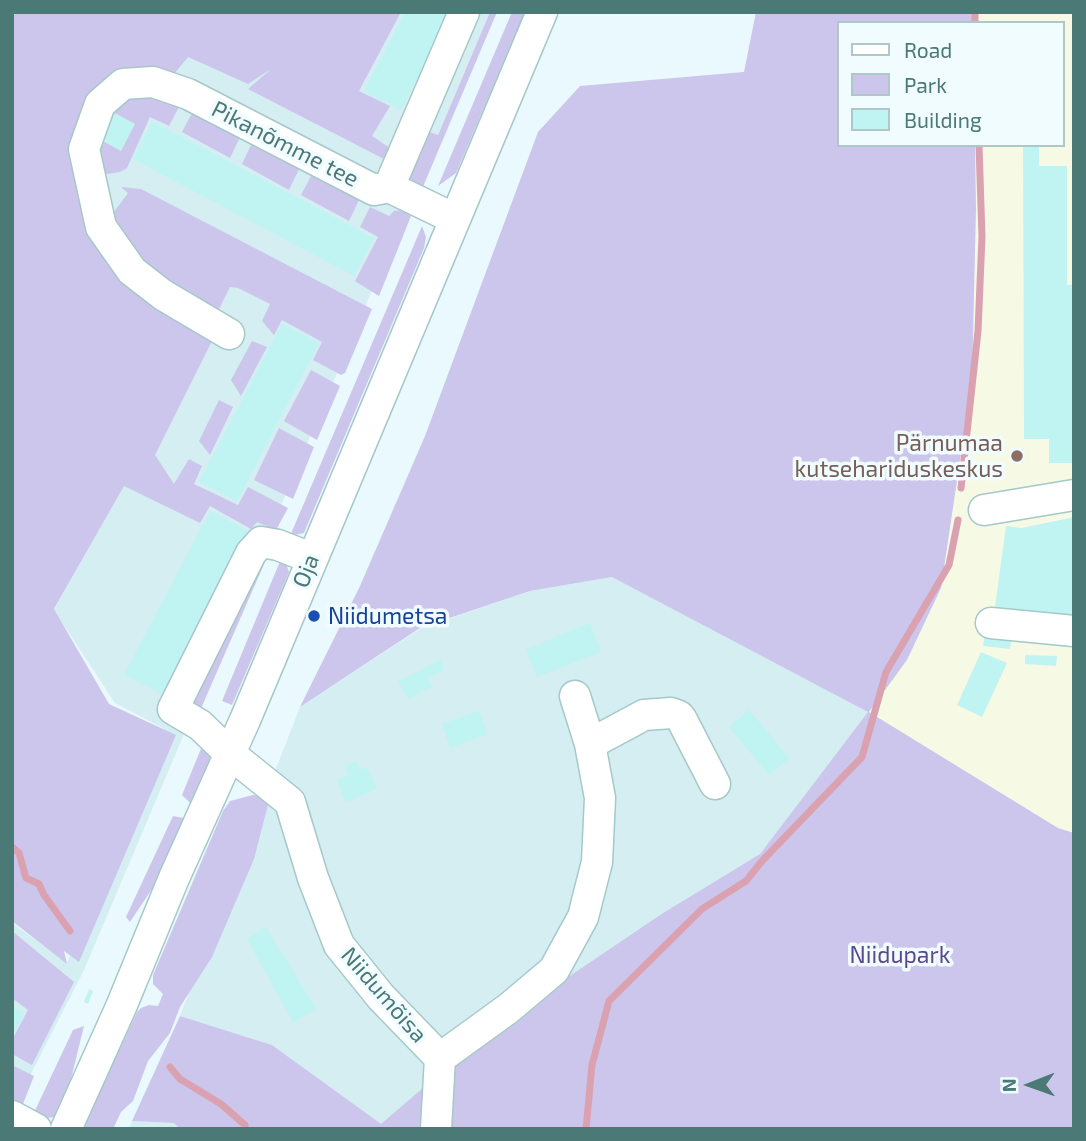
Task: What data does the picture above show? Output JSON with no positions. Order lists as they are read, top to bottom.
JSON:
{
  "streets": {
    "street": ["Pikanõmme tee", "Oja", "Niidumõisa"]
  },
  "crossings": [
    ["Pikanõmme tee", "Oja"],
    ["Oja", "Niidumõisa"]
  ],
  "parks": ["Niidupark"],
  "places": ["Pärnumaa kutsehariduskeskus", "Niidumetsa"],
  "legend": ["Road", "Park", "Building"],
  "north": "left"
}
